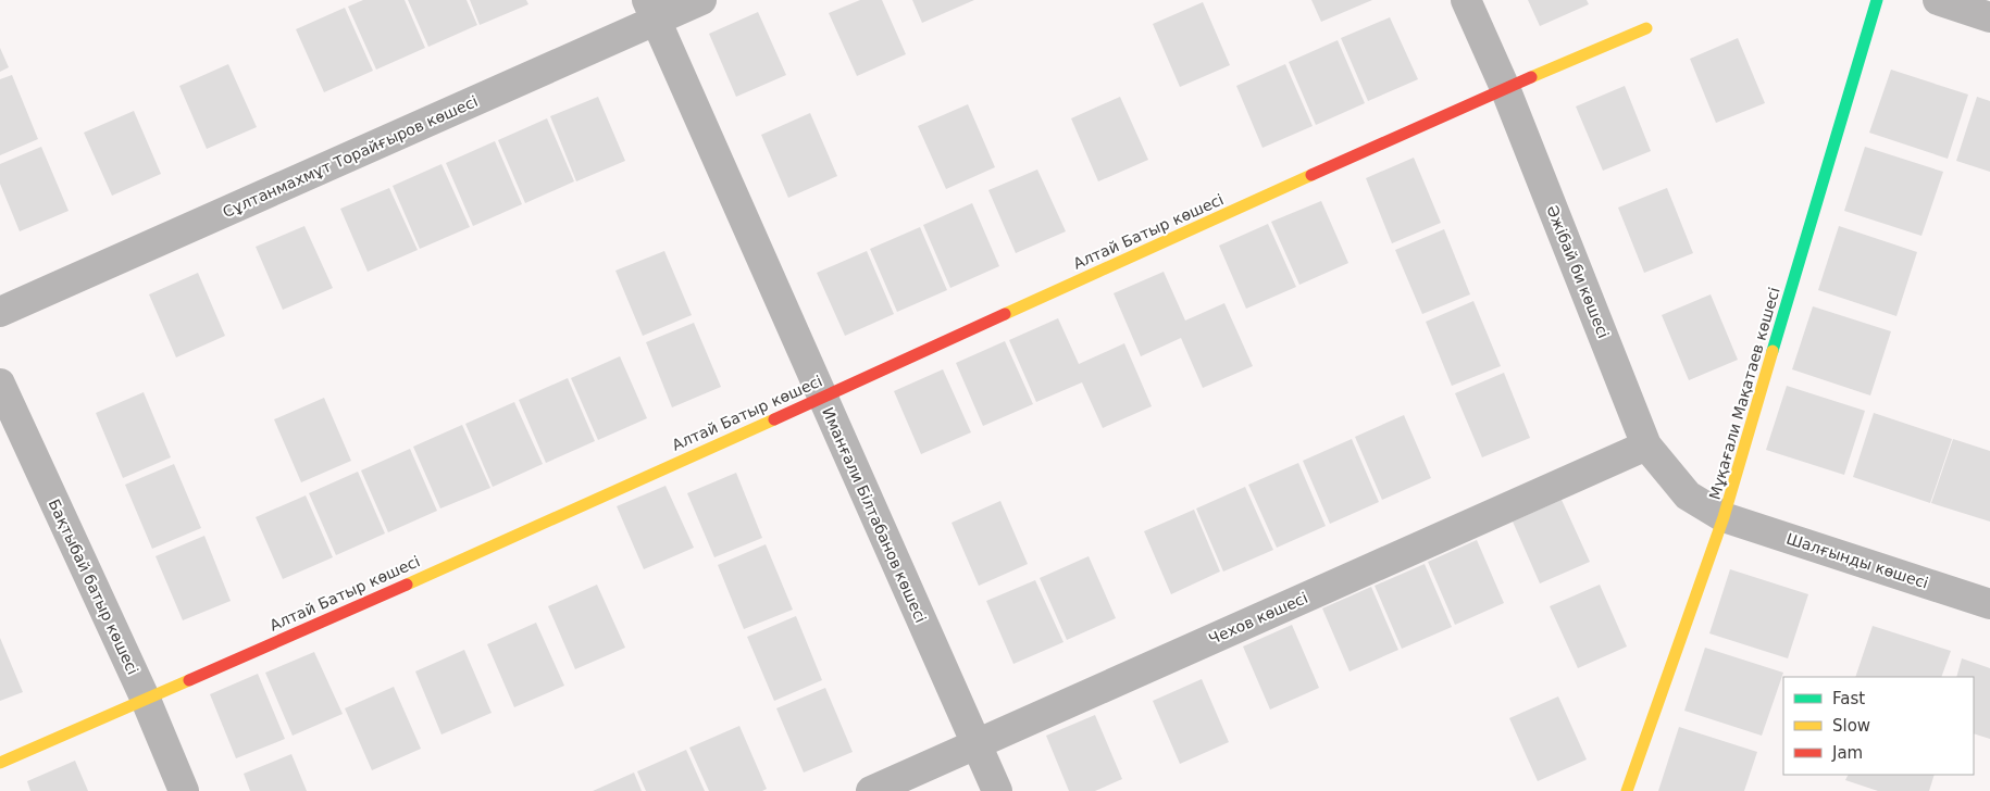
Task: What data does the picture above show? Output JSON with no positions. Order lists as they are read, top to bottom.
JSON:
{
  "streets": {
    "street": [
      "Сұлтанмахмұт Торайғыров көшесі",
      "Алтай Батыр көшесі",
      "Әжібай би көшесі",
      "Мұқағали Мақатаев көшесі",
      "Иманғали Білтабанов көшесі",
      "Шалғынды көшесі",
      "Бақтыбай батыр көшесі",
      "Чехов көшесі"
    ]
  },
  "crossings": [
    ["Сұлтанмахмұт Торайғыров көшесі", "Иманғали Білтабанов көшесі"],
    ["Алтай Батыр көшесі", "Әжібай би көшесі"],
    ["Алтай Батыр көшесі", "Иманғали Білтабанов көшесі"],
    ["Алтай Батыр көшесі", "Бақтыбай батыр көшесі"],
    ["Әжібай би көшесі", "Мұқағали Мақатаев көшесі"],
    ["Әжібай би көшесі", "Шалғынды көшесі"],
    ["Әжібай би көшесі", "Чехов көшесі"],
    ["Мұқағали Мақатаев көшесі", "Шалғынды көшесі"],
    ["Иманғали Білтабанов көшесі", "Чехов көшесі"]
  ],
  "legend": ["Fast", "Slow", "Jam"]
}
